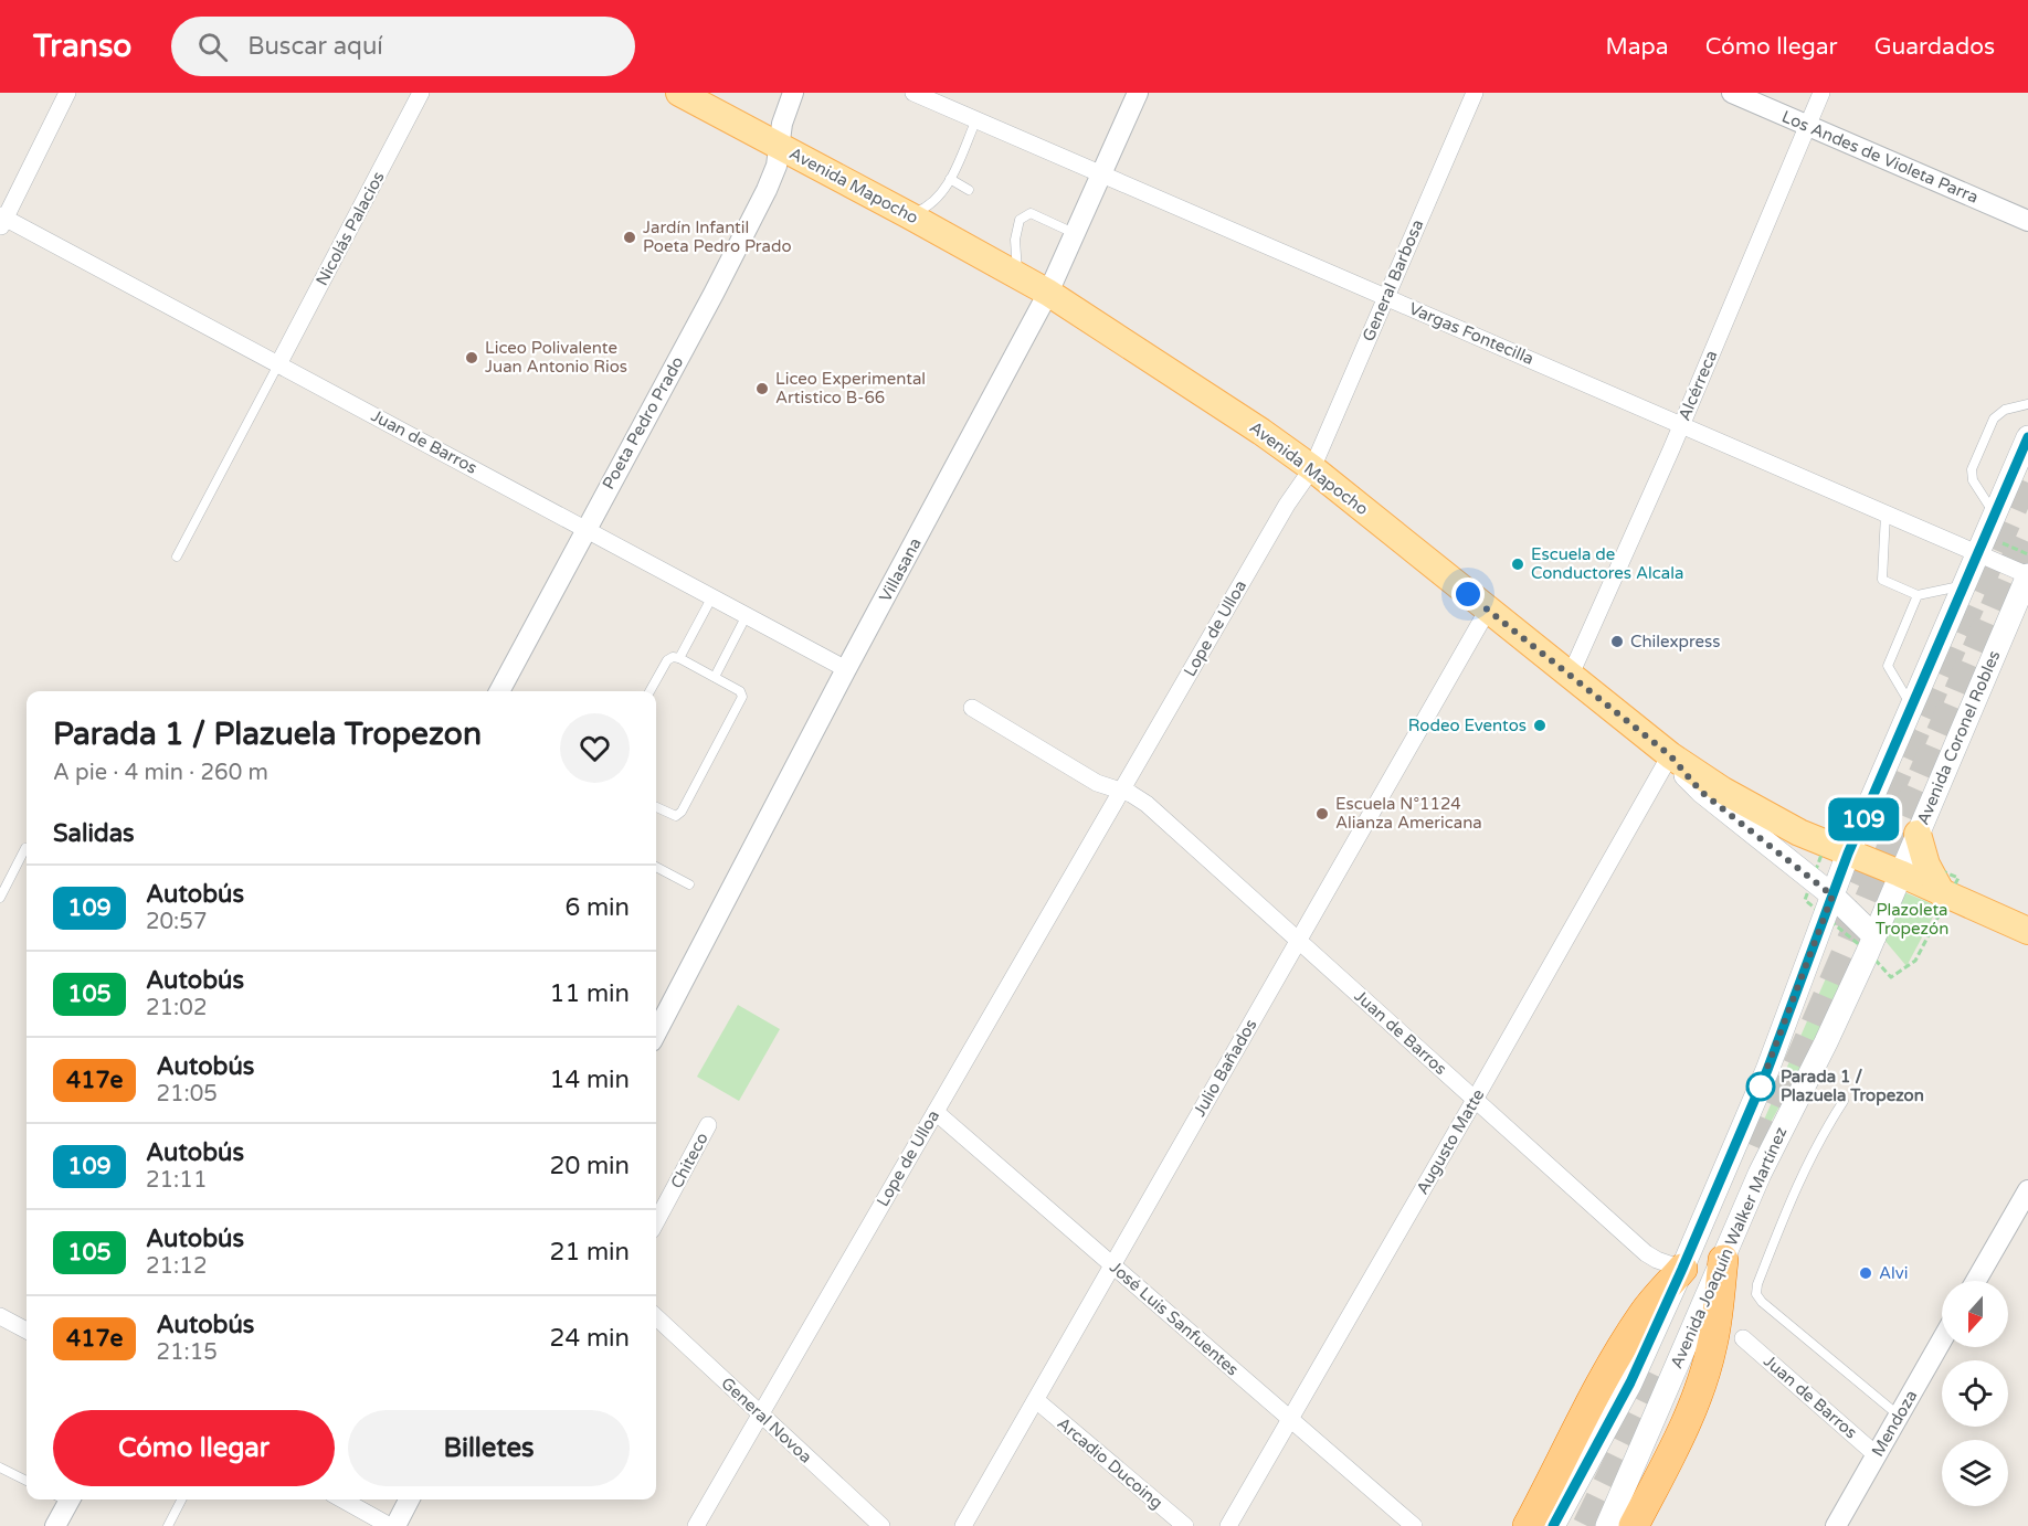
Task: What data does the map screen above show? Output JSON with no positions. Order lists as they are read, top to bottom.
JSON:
{
  "streets": {
    "main road": ["Avenida Mapocho", "Avenida Coronel Robles", "Avenida Joaquín Walker Martínez"],
    "street": [
      "Los Andes de Violeta Parra",
      "Nicolás Palacios",
      "General Barbosa",
      "Vargas Fontecilla",
      "Alcérreca",
      "Poeta Pedro Prado",
      "Juan de Barros",
      "Villasana",
      "Lope de Ulloa",
      "Julio Bañados",
      "Augusto Matte",
      "Chiteco",
      "José Luis Sanfuentes",
      "General Novoa",
      "Mendoza",
      "Arcadio Ducoing"
    ]
  },
  "crossings": [
    ["Los Andes de Violeta Parra", "Alcérreca"],
    ["Avenida Mapocho", "General Barbosa"],
    ["Avenida Mapocho", "Alcérreca"],
    ["Avenida Mapocho", "Poeta Pedro Prado"],
    ["Avenida Mapocho", "Villasana"],
    ["Avenida Mapocho", "Lope de Ulloa"],
    ["Avenida Mapocho", "Avenida Coronel Robles"],
    ["Avenida Mapocho", "Julio Bañados"],
    ["Avenida Mapocho", "Augusto Matte"],
    ["Avenida Mapocho", "Avenida Joaquín Walker Martínez"],
    ["Nicolás Palacios", "Juan de Barros"],
    ["General Barbosa", "Vargas Fontecilla"],
    ["General Barbosa", "Lope de Ulloa"],
    ["Vargas Fontecilla", "Alcérreca"],
    ["Vargas Fontecilla", "Villasana"],
    ["Vargas Fontecilla", "Avenida Coronel Robles"],
    ["Poeta Pedro Prado", "Juan de Barros"],
    ["Juan de Barros", "Villasana"],
    ["Juan de Barros", "Lope de Ulloa"],
    ["Juan de Barros", "Julio Bañados"],
    ["Juan de Barros", "Augusto Matte"],
    ["Juan de Barros", "Avenida Joaquín Walker Martínez"],
    ["Juan de Barros", "Mendoza"],
    ["Lope de Ulloa", "José Luis Sanfuentes"],
    ["Lope de Ulloa", "General Novoa"],
    ["Avenida Coronel Robles", "Avenida Joaquín Walker Martínez"],
    ["Julio Bañados", "José Luis Sanfuentes"],
    ["Julio Bañados", "Arcadio Ducoing"],
    ["Augusto Matte", "José Luis Sanfuentes"]
  ],
  "parks": ["Plazoleta Tropezón"],
  "places": [
    "Jardín Infantil Poeta Pedro Prado",
    "Liceo Polivalente Juan Antonio Rios",
    "Liceo Experimental Artistico B-66",
    "Escuela de Conductores Alcala",
    "Chilexpress",
    "Rodeo Eventos",
    "Escuela N°1124 Alianza Americana",
    "Parada 1 / Plazuela Tropezon",
    "Alvi"
  ],
  "lines": ["bus line 109"],
  "north": "bottom",
  "page": {
    "header": "Transo",
    "search": "Buscar aquí",
    "nav": ["Mapa", "Cómo llegar", "Guardados"],
    "on_map": "109",
    "heading": [
      ["Parada 1 / Plazuela Tropezon", "A pie · 4 min · 260 m"],
      "Salidas"
    ],
    "list": [
      {
        "mark": "109",
        "name": "Autobús",
        "note": "20:57",
        "value": "6 min"
      },
      {
        "mark": "105",
        "name": "Autobús",
        "note": "21:02",
        "value": "11 min"
      },
      {
        "mark": "417e",
        "name": "Autobús",
        "note": "21:05",
        "value": "14 min"
      },
      {
        "mark": "109",
        "name": "Autobús",
        "note": "21:11",
        "value": "20 min"
      },
      {
        "mark": "105",
        "name": "Autobús",
        "note": "21:12",
        "value": "21 min"
      },
      {
        "mark": "417e",
        "name": "Autobús",
        "note": "21:15",
        "value": "24 min"
      }
    ],
    "buttons": ["Cómo llegar", "Billetes"]
  }
}
